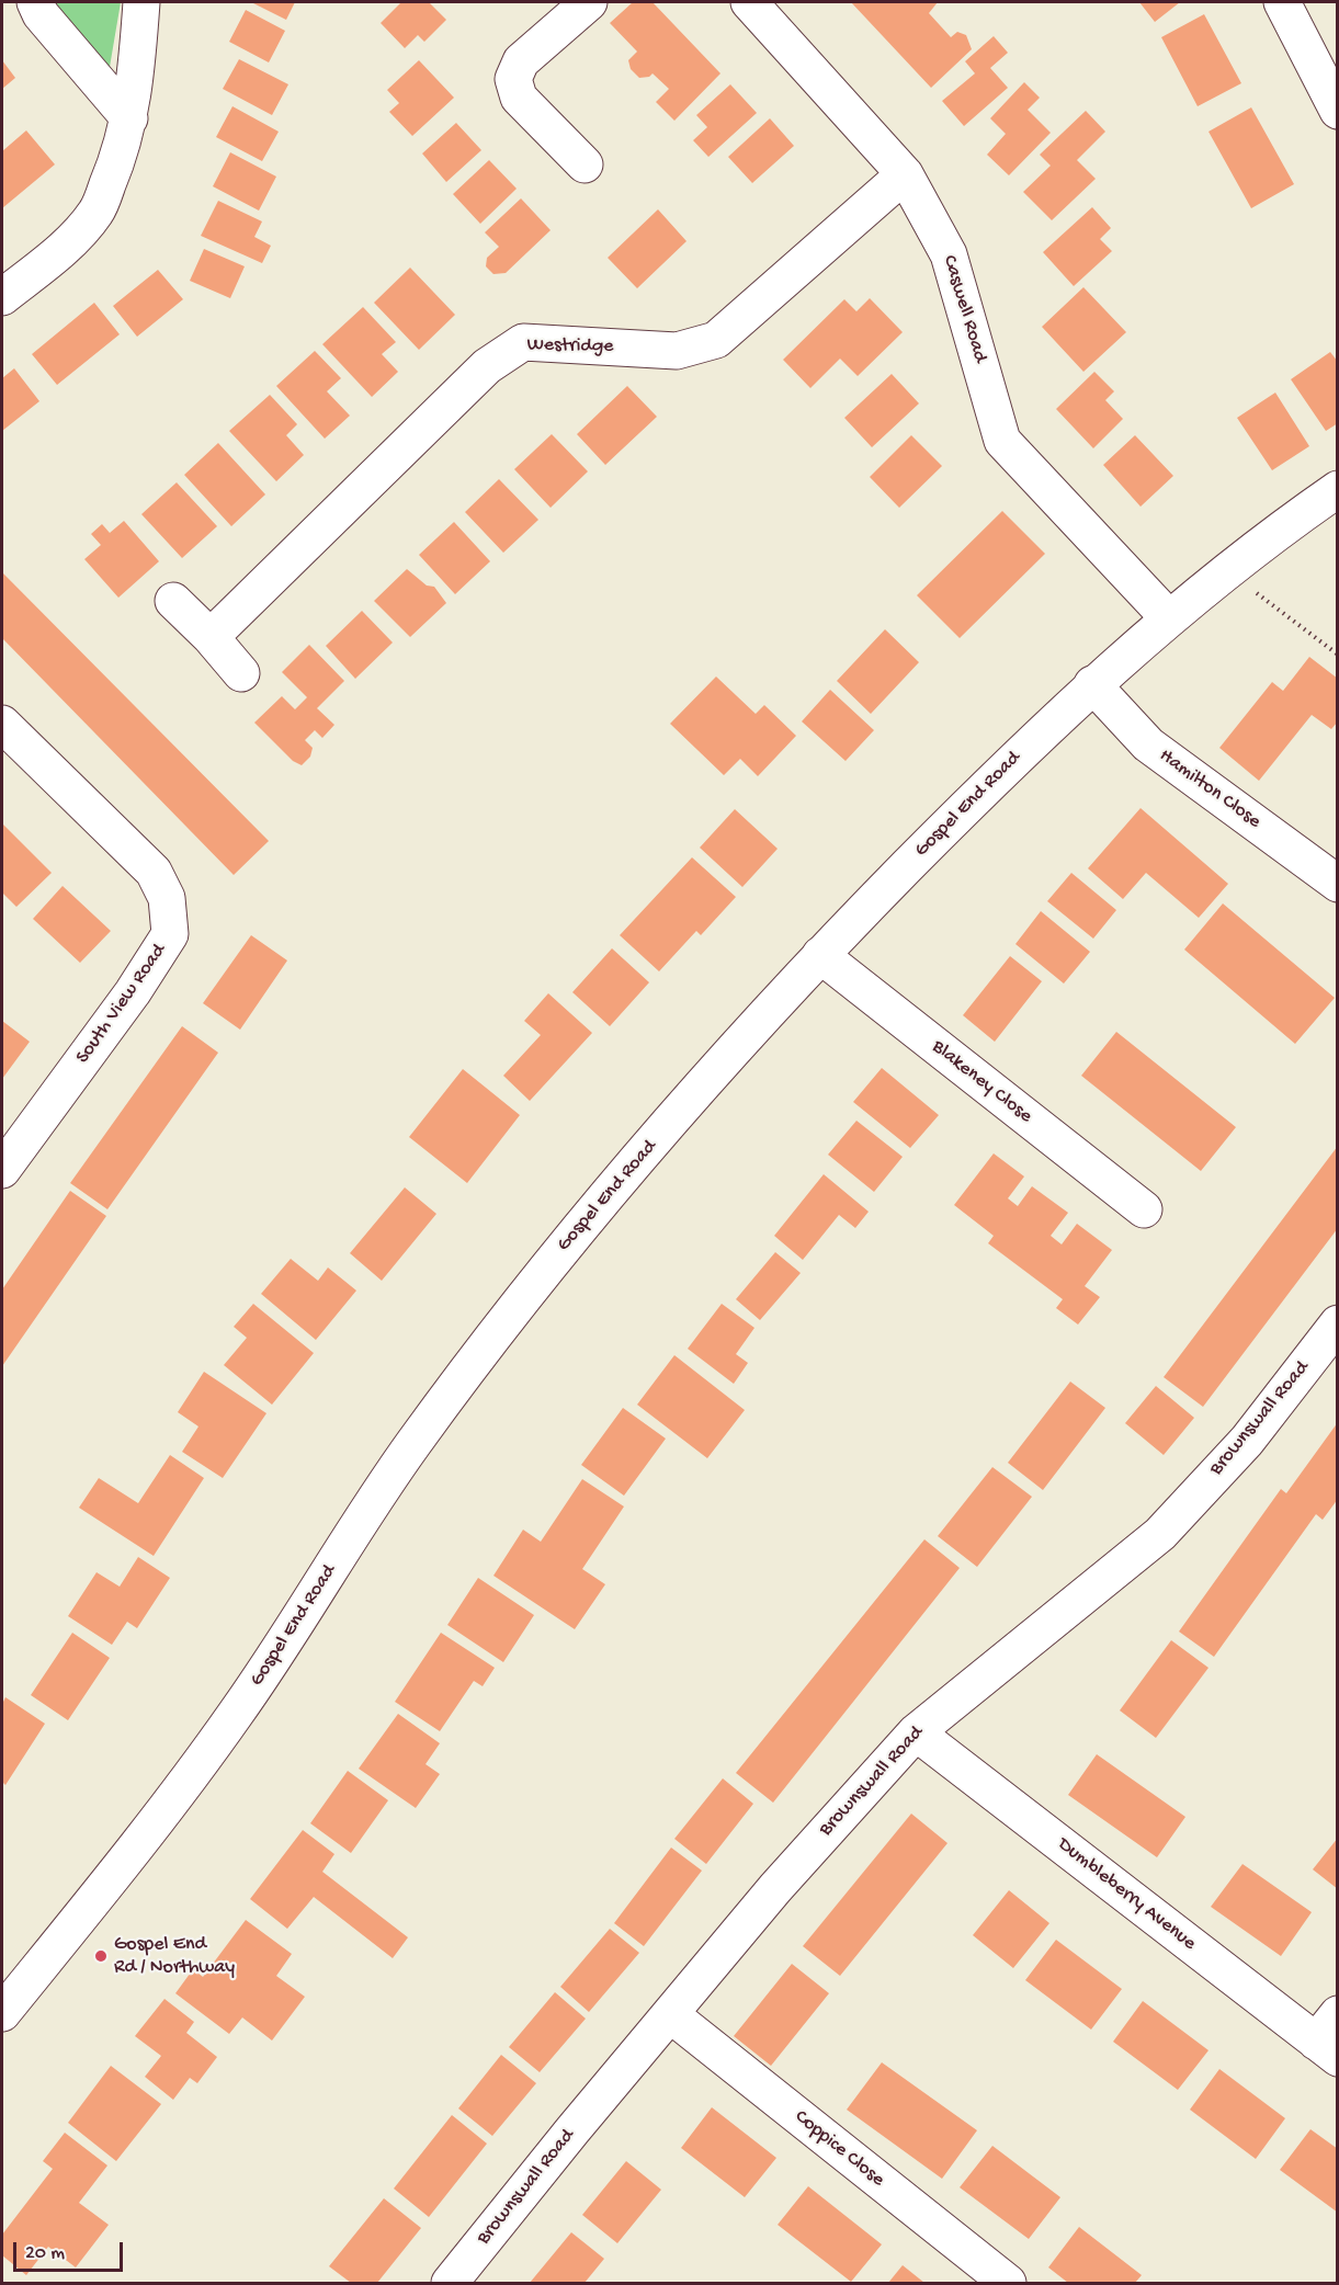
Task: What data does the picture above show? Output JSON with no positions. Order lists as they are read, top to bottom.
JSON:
{
  "streets": {
    "street": [
      "Caswell Road",
      "Westridge",
      "Hamilton Close",
      "Gospel End Road",
      "South View Road",
      "Blakeney Close",
      "Brownswall Road",
      "Dumbleberry Avenue",
      "Coppice Close"
    ]
  },
  "crossings": [
    ["Caswell Road", "Westridge"],
    ["Caswell Road", "Gospel End Road"],
    ["Hamilton Close", "Gospel End Road"],
    ["Gospel End Road", "Blakeney Close"],
    ["Brownswall Road", "Dumbleberry Avenue"],
    ["Brownswall Road", "Coppice Close"]
  ],
  "places": ["Gospel End Rd / Northway"],
  "scale_bar": "20 m"
}
